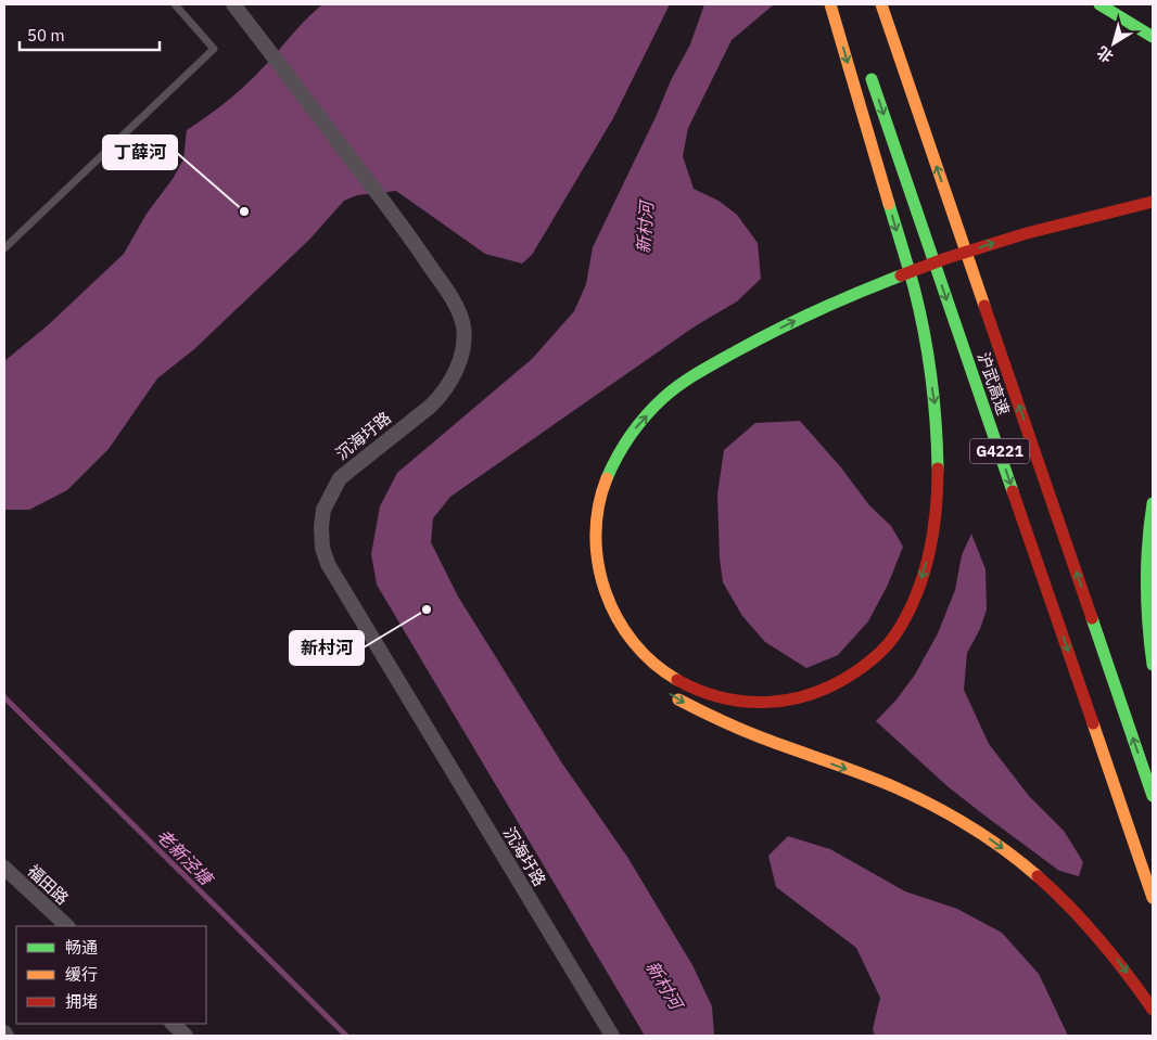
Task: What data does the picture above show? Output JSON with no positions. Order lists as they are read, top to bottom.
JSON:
{
  "streets": {
    "highway": ["沪武高速", "G4221"],
    "street": ["沉海圩路", "福田路"]
  },
  "water": ["新村河", "老新泾塘"],
  "places": ["丁薛河", "新村河"],
  "legend": ["畅通", "缓行", "拥堵"],
  "scale_bar": "50 m",
  "north": "bottom left"
}
